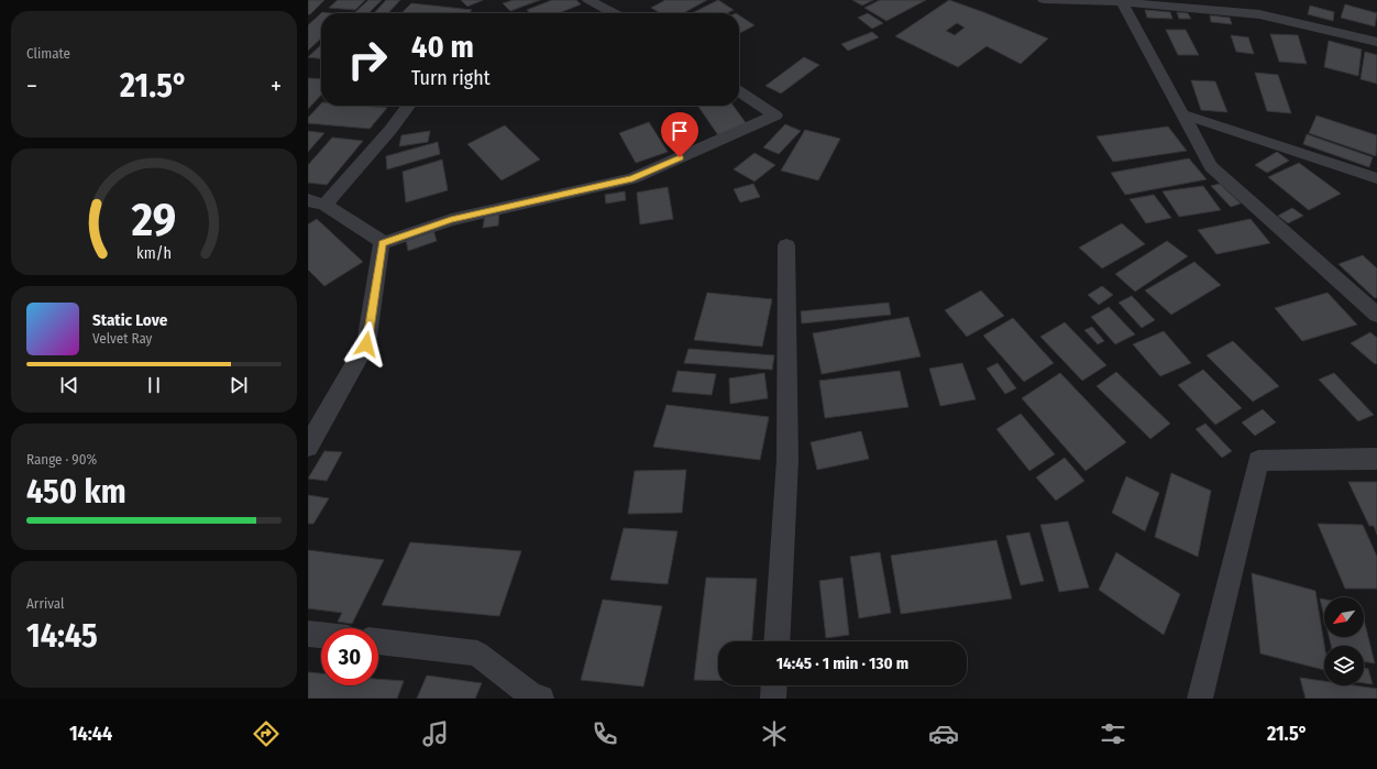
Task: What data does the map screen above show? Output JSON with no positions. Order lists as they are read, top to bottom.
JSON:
{
  "north": "bottom left",
  "page": {
    "tile": [
      "Climate",
      ["Range · 90%", "450 km"],
      ["Arrival", "14:45"]
    ],
    "turn": ["40 m", "Turn right"],
    "heat": ["−", "21.5°", "+"],
    "song": ["Static Love", "Velvet Ray"],
    "limit": "30",
    "trip": "14:45 · 1 min · 130 m",
    "tabs": ["14:44", "21.5°"],
    "gauge": ["29", "km/h"]
  }
}
